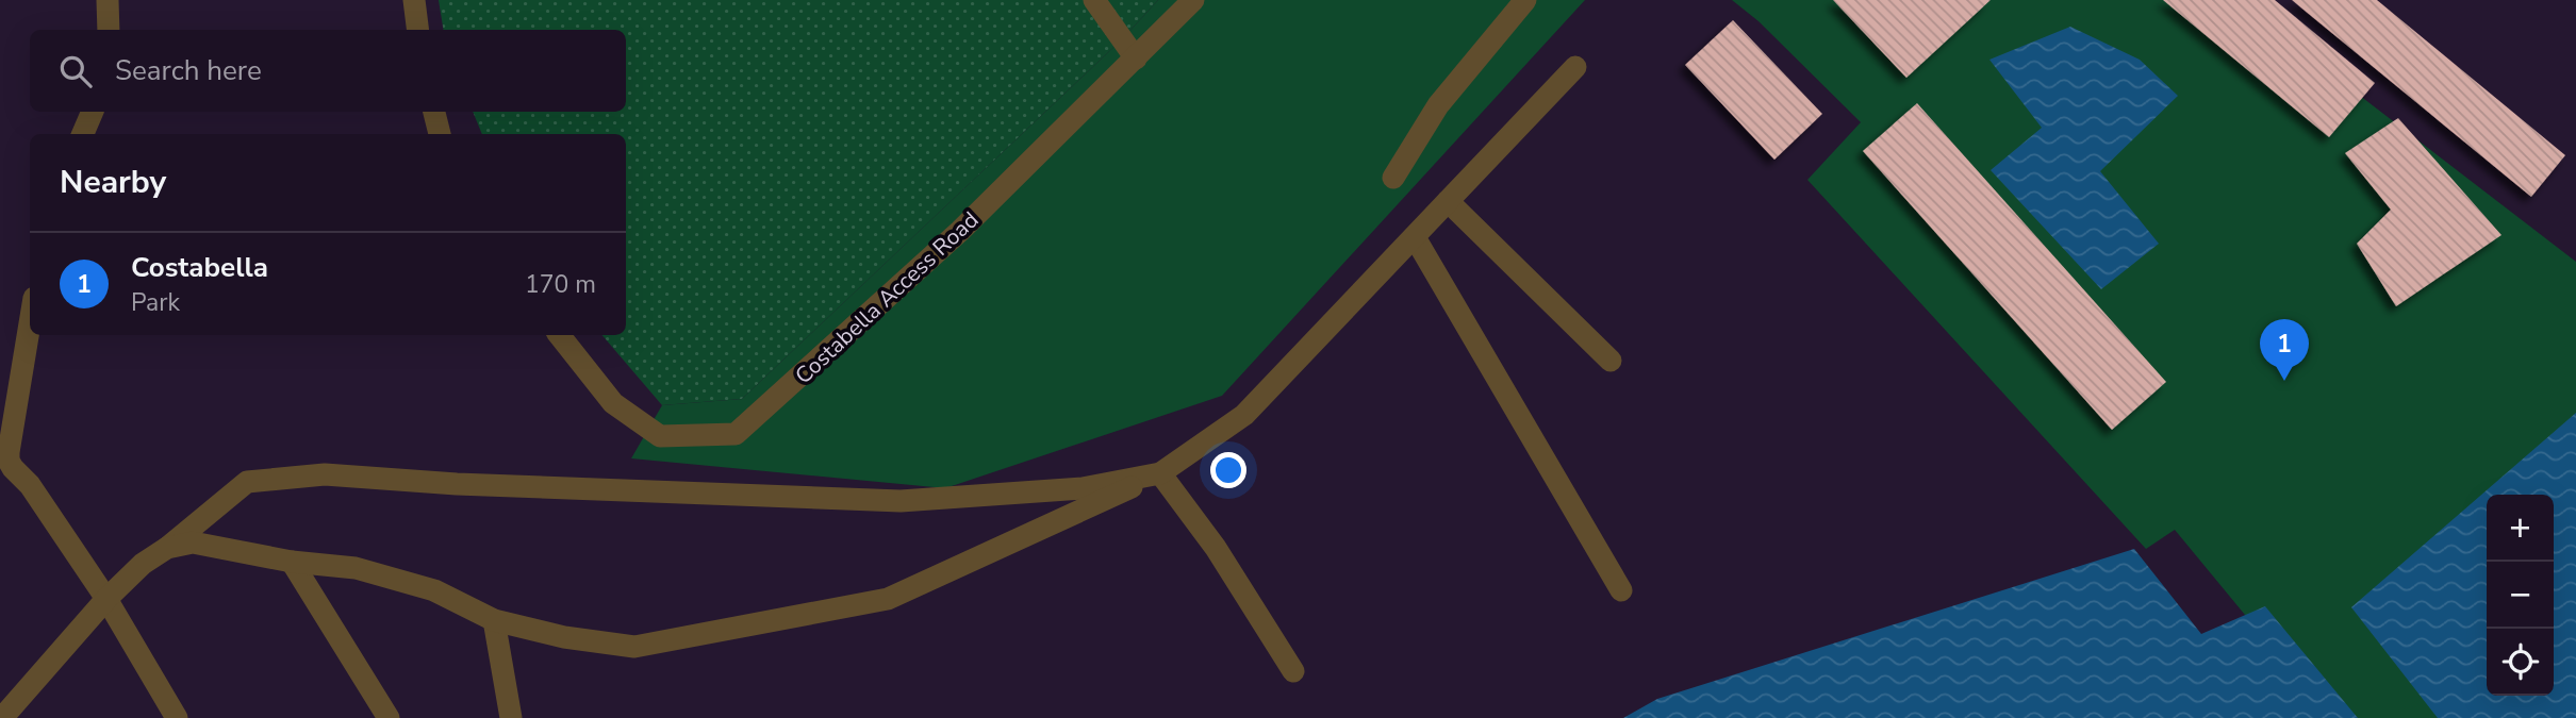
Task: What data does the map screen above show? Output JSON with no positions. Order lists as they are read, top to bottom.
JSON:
{
  "streets": {
    "street": ["Costabella Access Road"]
  },
  "page": {
    "search": "Search here",
    "heading": "Nearby",
    "list": [
      {
        "mark": "1",
        "name": "Costabella",
        "note": "Park",
        "value": "170 m"
      }
    ],
    "pins": "1",
    "map_buttons": ["+", "−"]
  }
}
